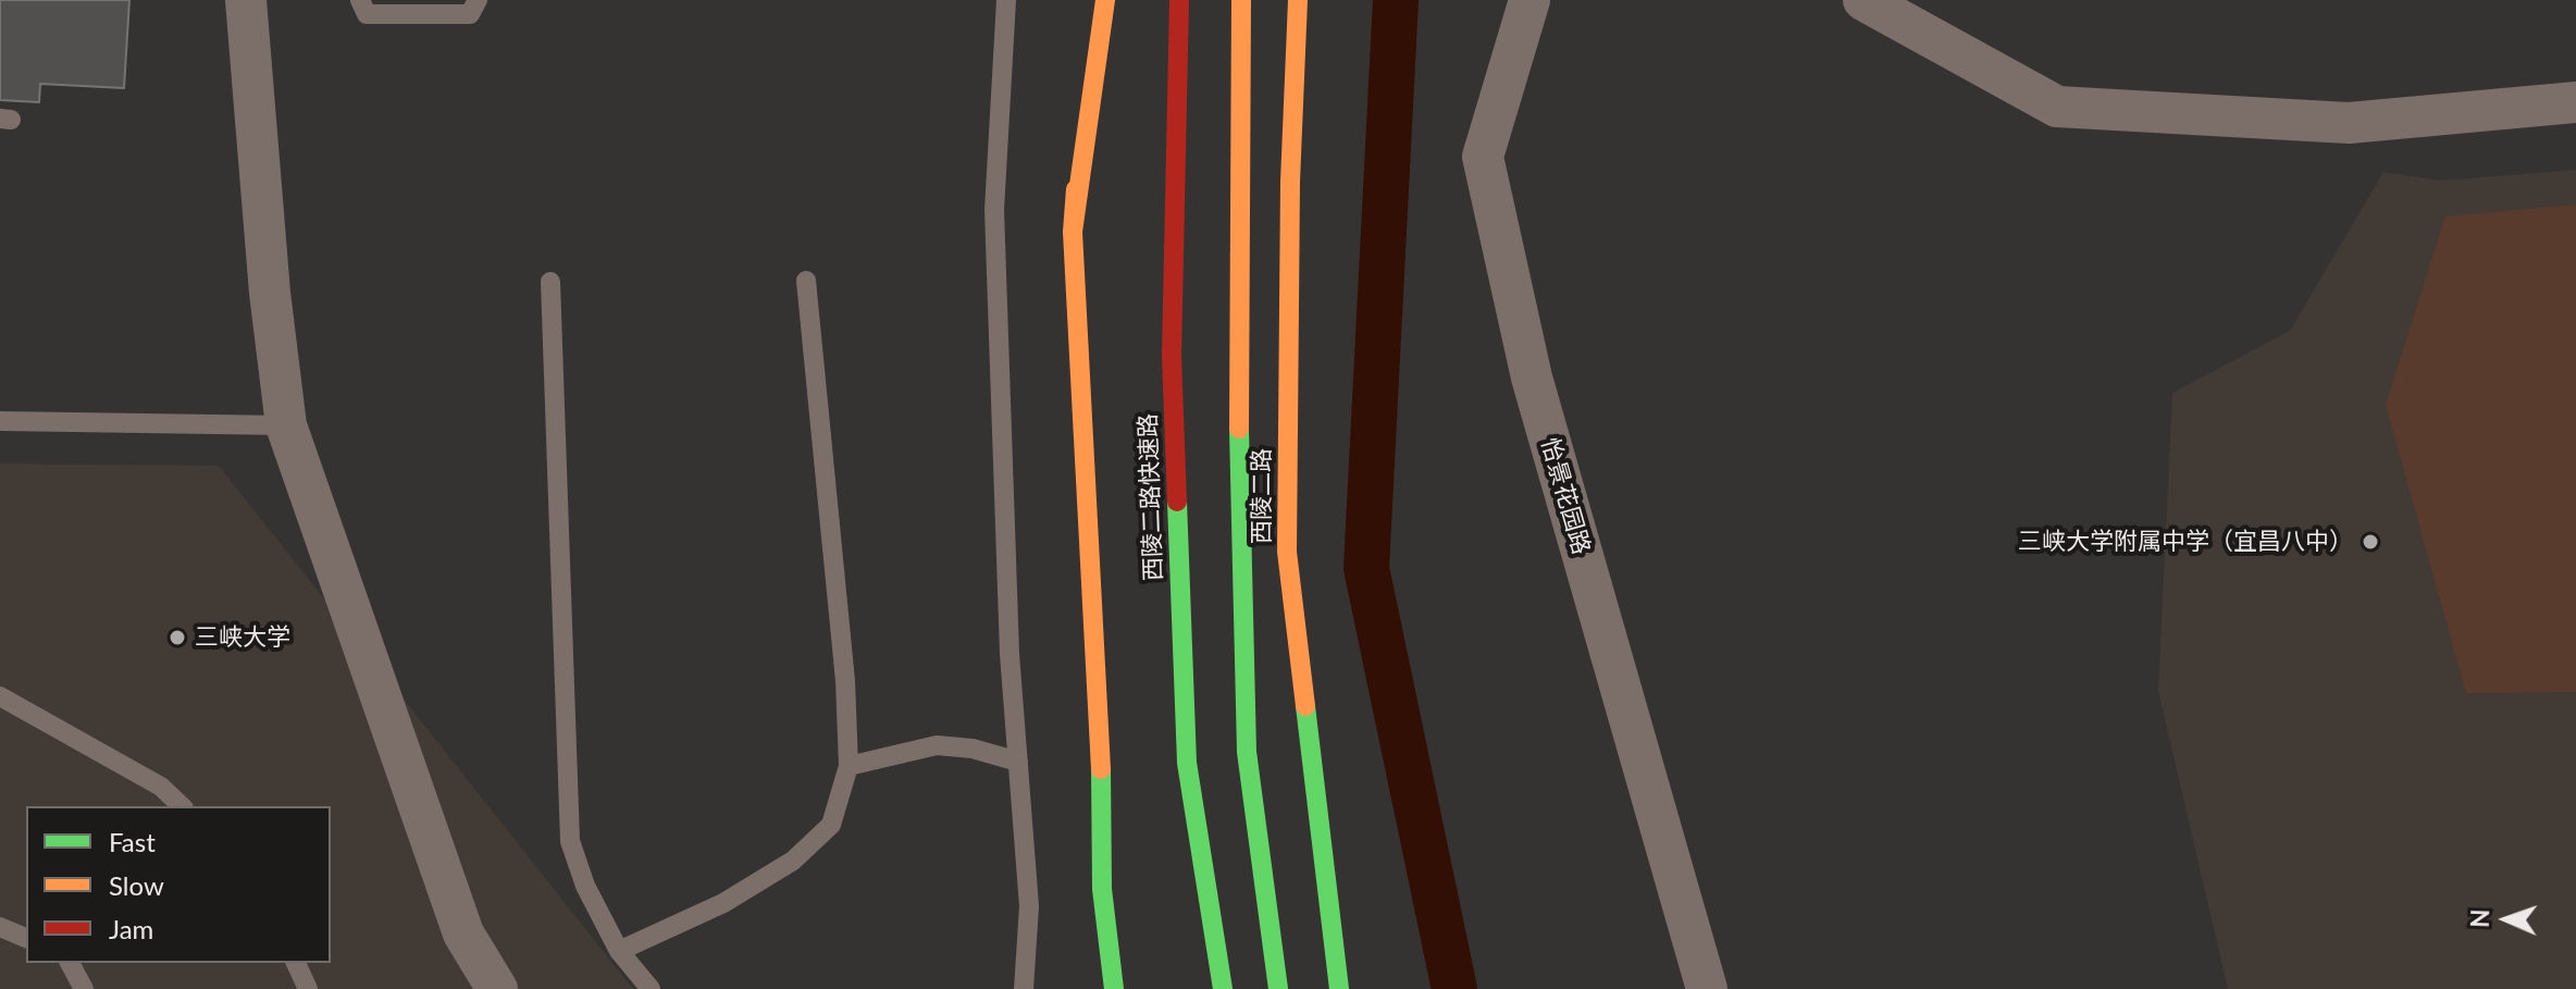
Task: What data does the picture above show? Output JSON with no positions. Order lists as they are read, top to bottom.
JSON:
{
  "streets": {
    "main road": ["西陵二路", "西陵二路快速路"],
    "street": ["怡景花园路"]
  },
  "places": ["三峡大学附属中学（宜昌八中）", "三峡大学"],
  "legend": ["Fast", "Slow", "Jam"],
  "north": "left"
}
